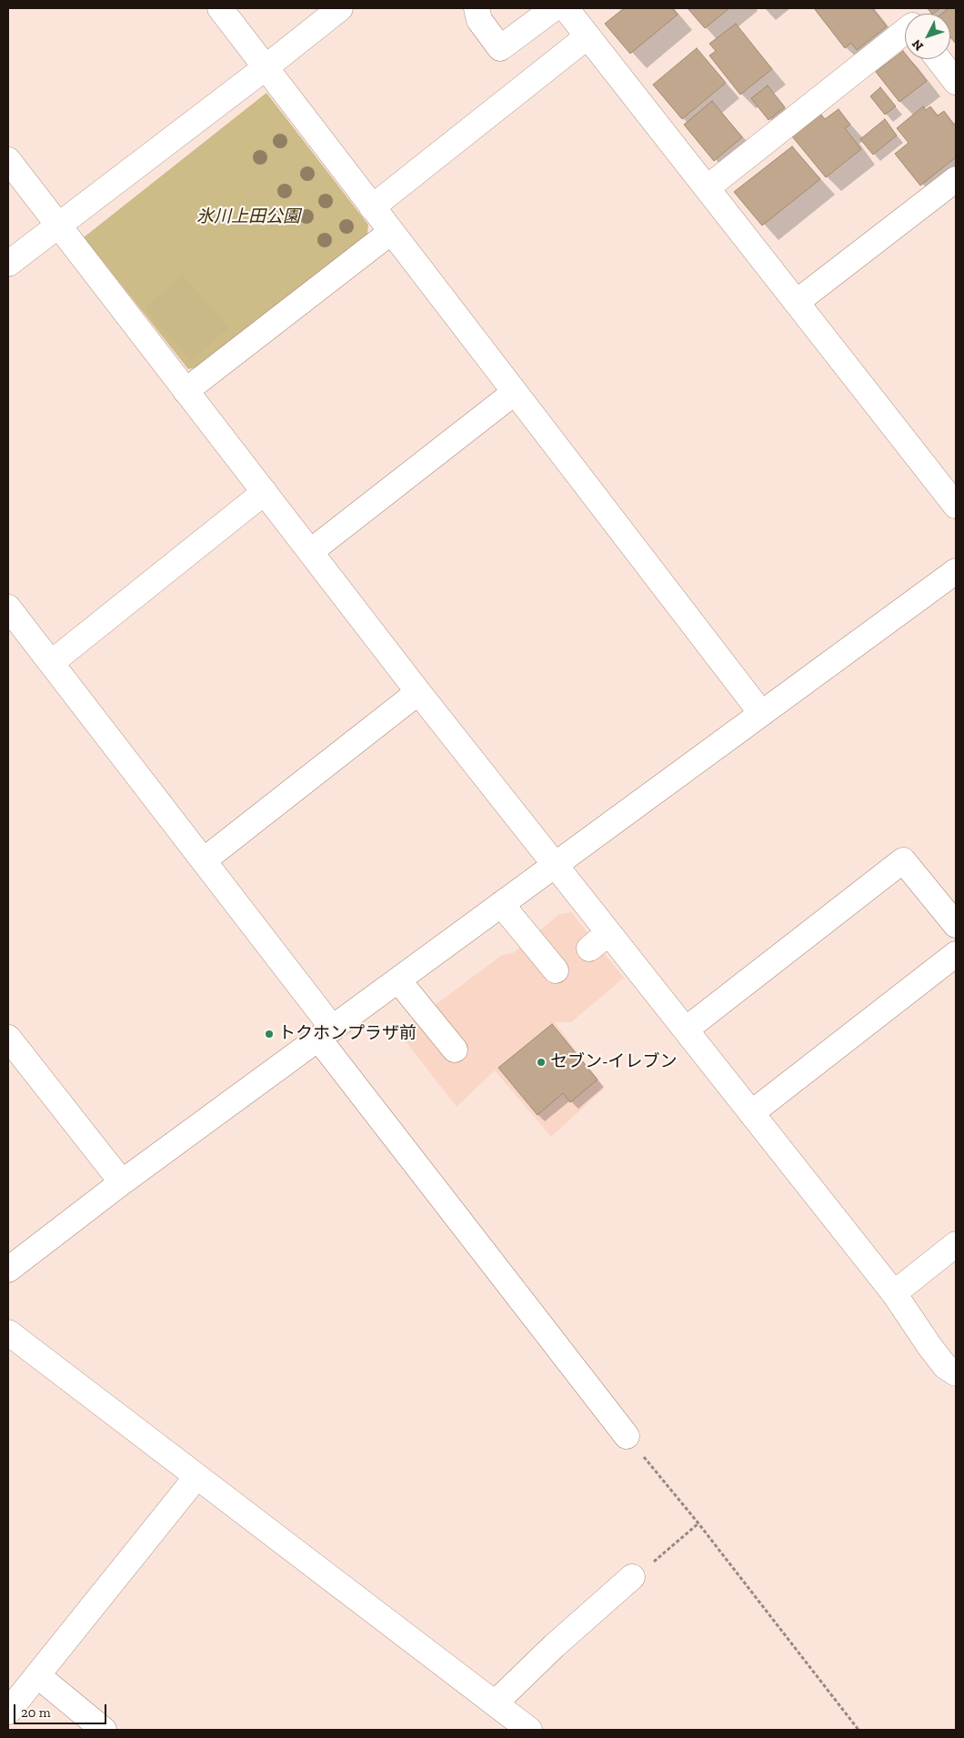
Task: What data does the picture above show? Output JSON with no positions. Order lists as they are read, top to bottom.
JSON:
{
  "parks": ["氷川上田公園"],
  "places": ["トクホンプラザ前", "セブン-イレブン"],
  "scale_bar": "20 m",
  "north": "bottom left"
}
